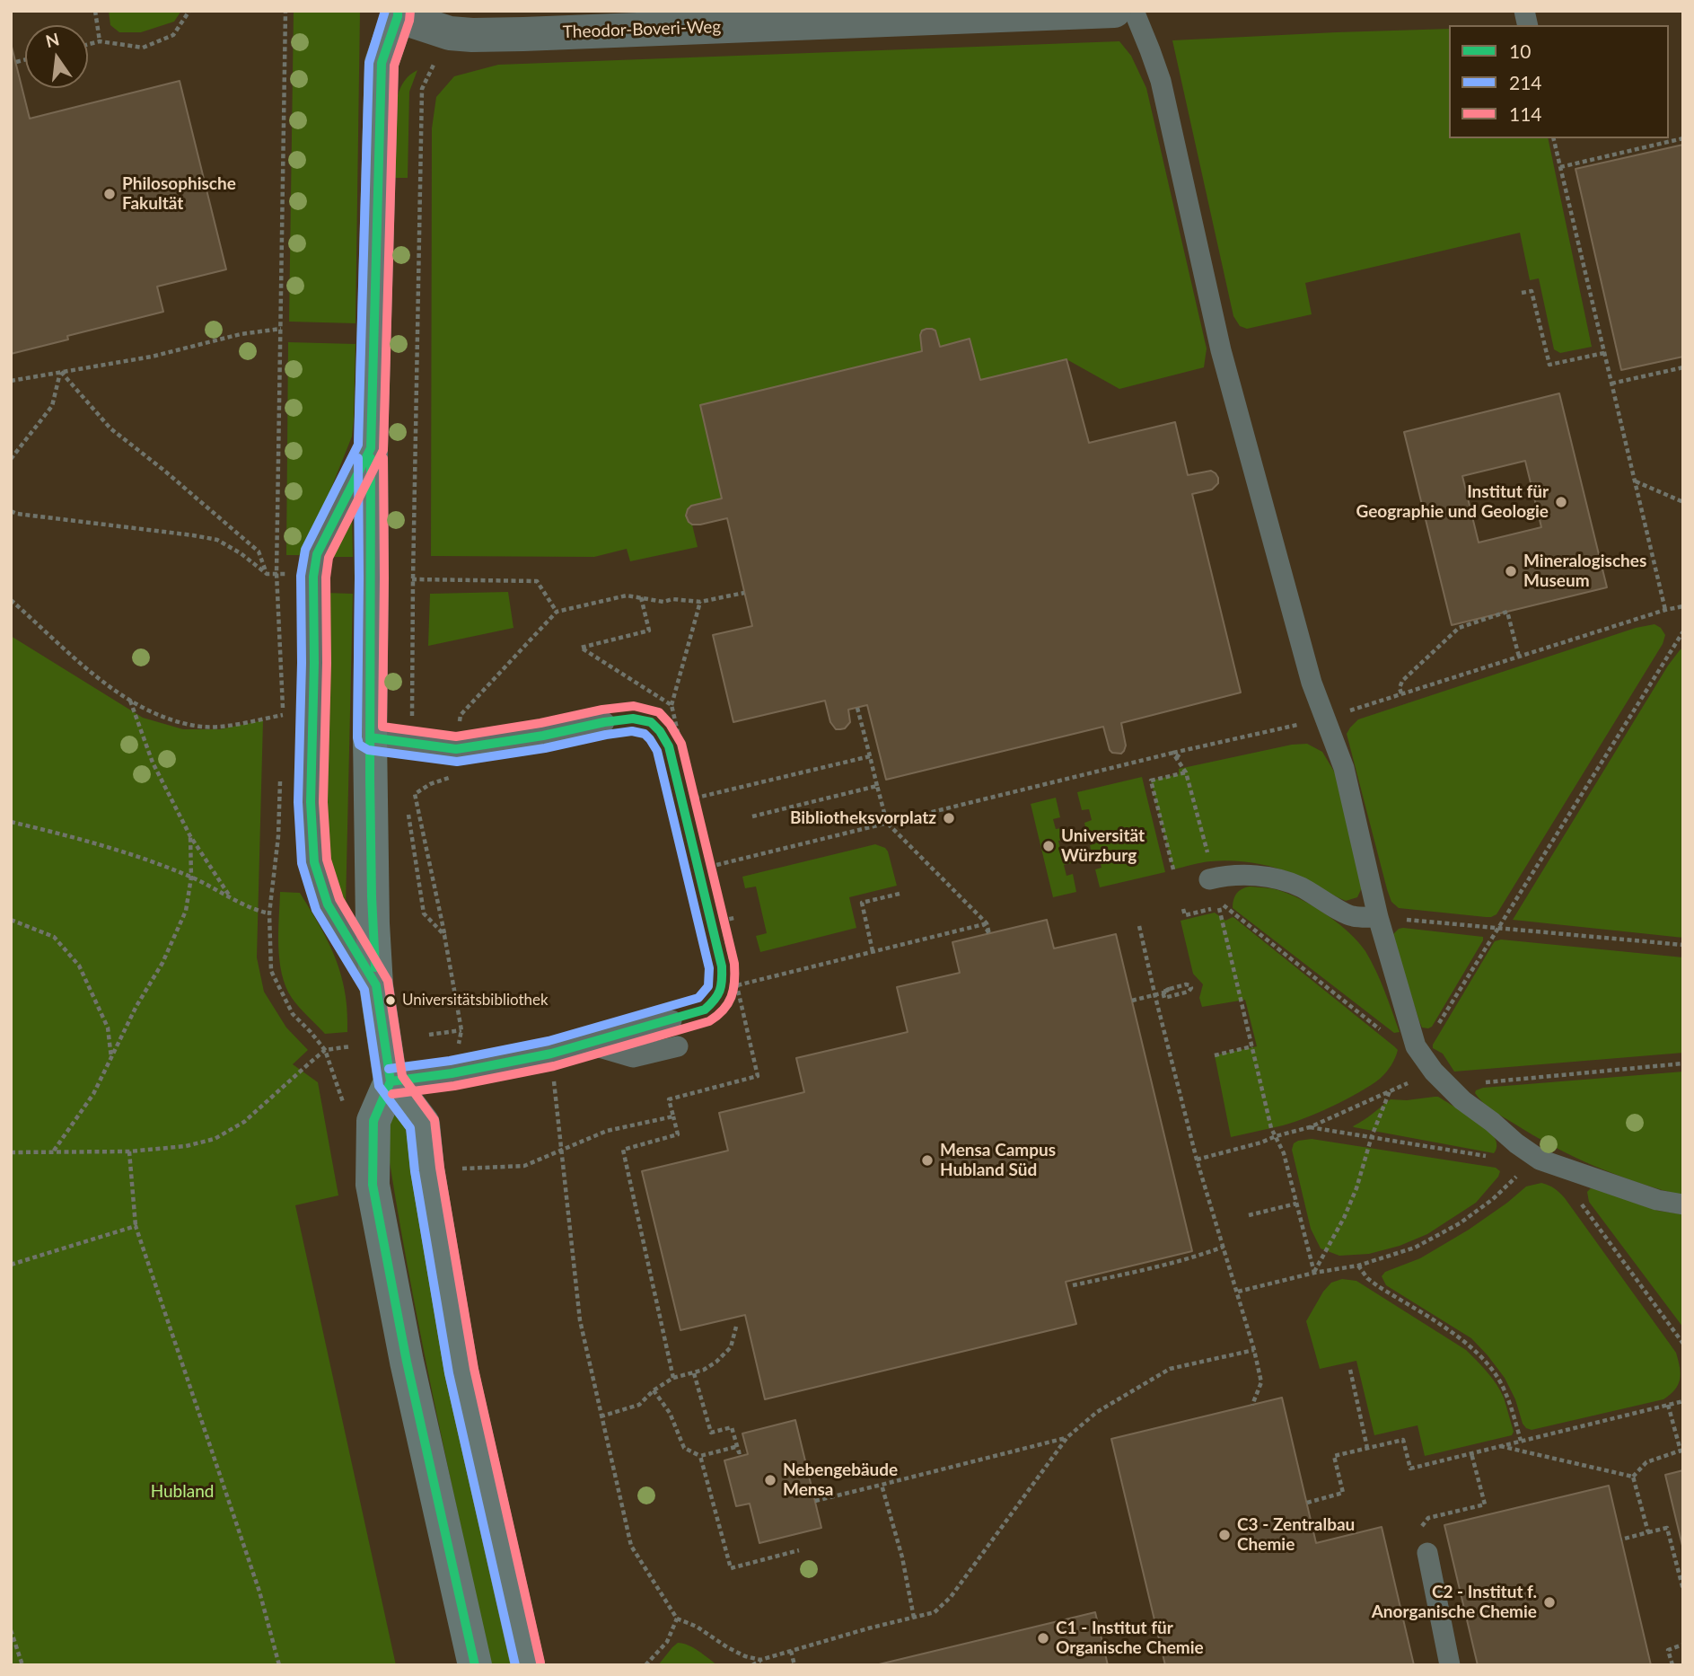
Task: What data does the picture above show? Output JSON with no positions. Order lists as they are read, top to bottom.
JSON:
{
  "streets": {
    "street": ["Theodor-Boveri-Weg"]
  },
  "parks": ["Hubland"],
  "places": [
    "Philosophische Fakultät",
    "Institut für Geographie und Geologie",
    "Mineralogisches Museum",
    "Bibliotheksvorplatz",
    "Universität Würzburg",
    "Universitätsbibliothek",
    "Mensa Campus Hubland Süd",
    "Nebengebäude Mensa",
    "C3 - Zentralbau Chemie",
    "C2 - Institut f. Anorganische Chemie",
    "C1 - Institut für Organische Chemie"
  ],
  "lines": ["transit line 10", "transit line 214", "transit line 114"],
  "legend": ["10", "214", "114"],
  "north": "top"
}
